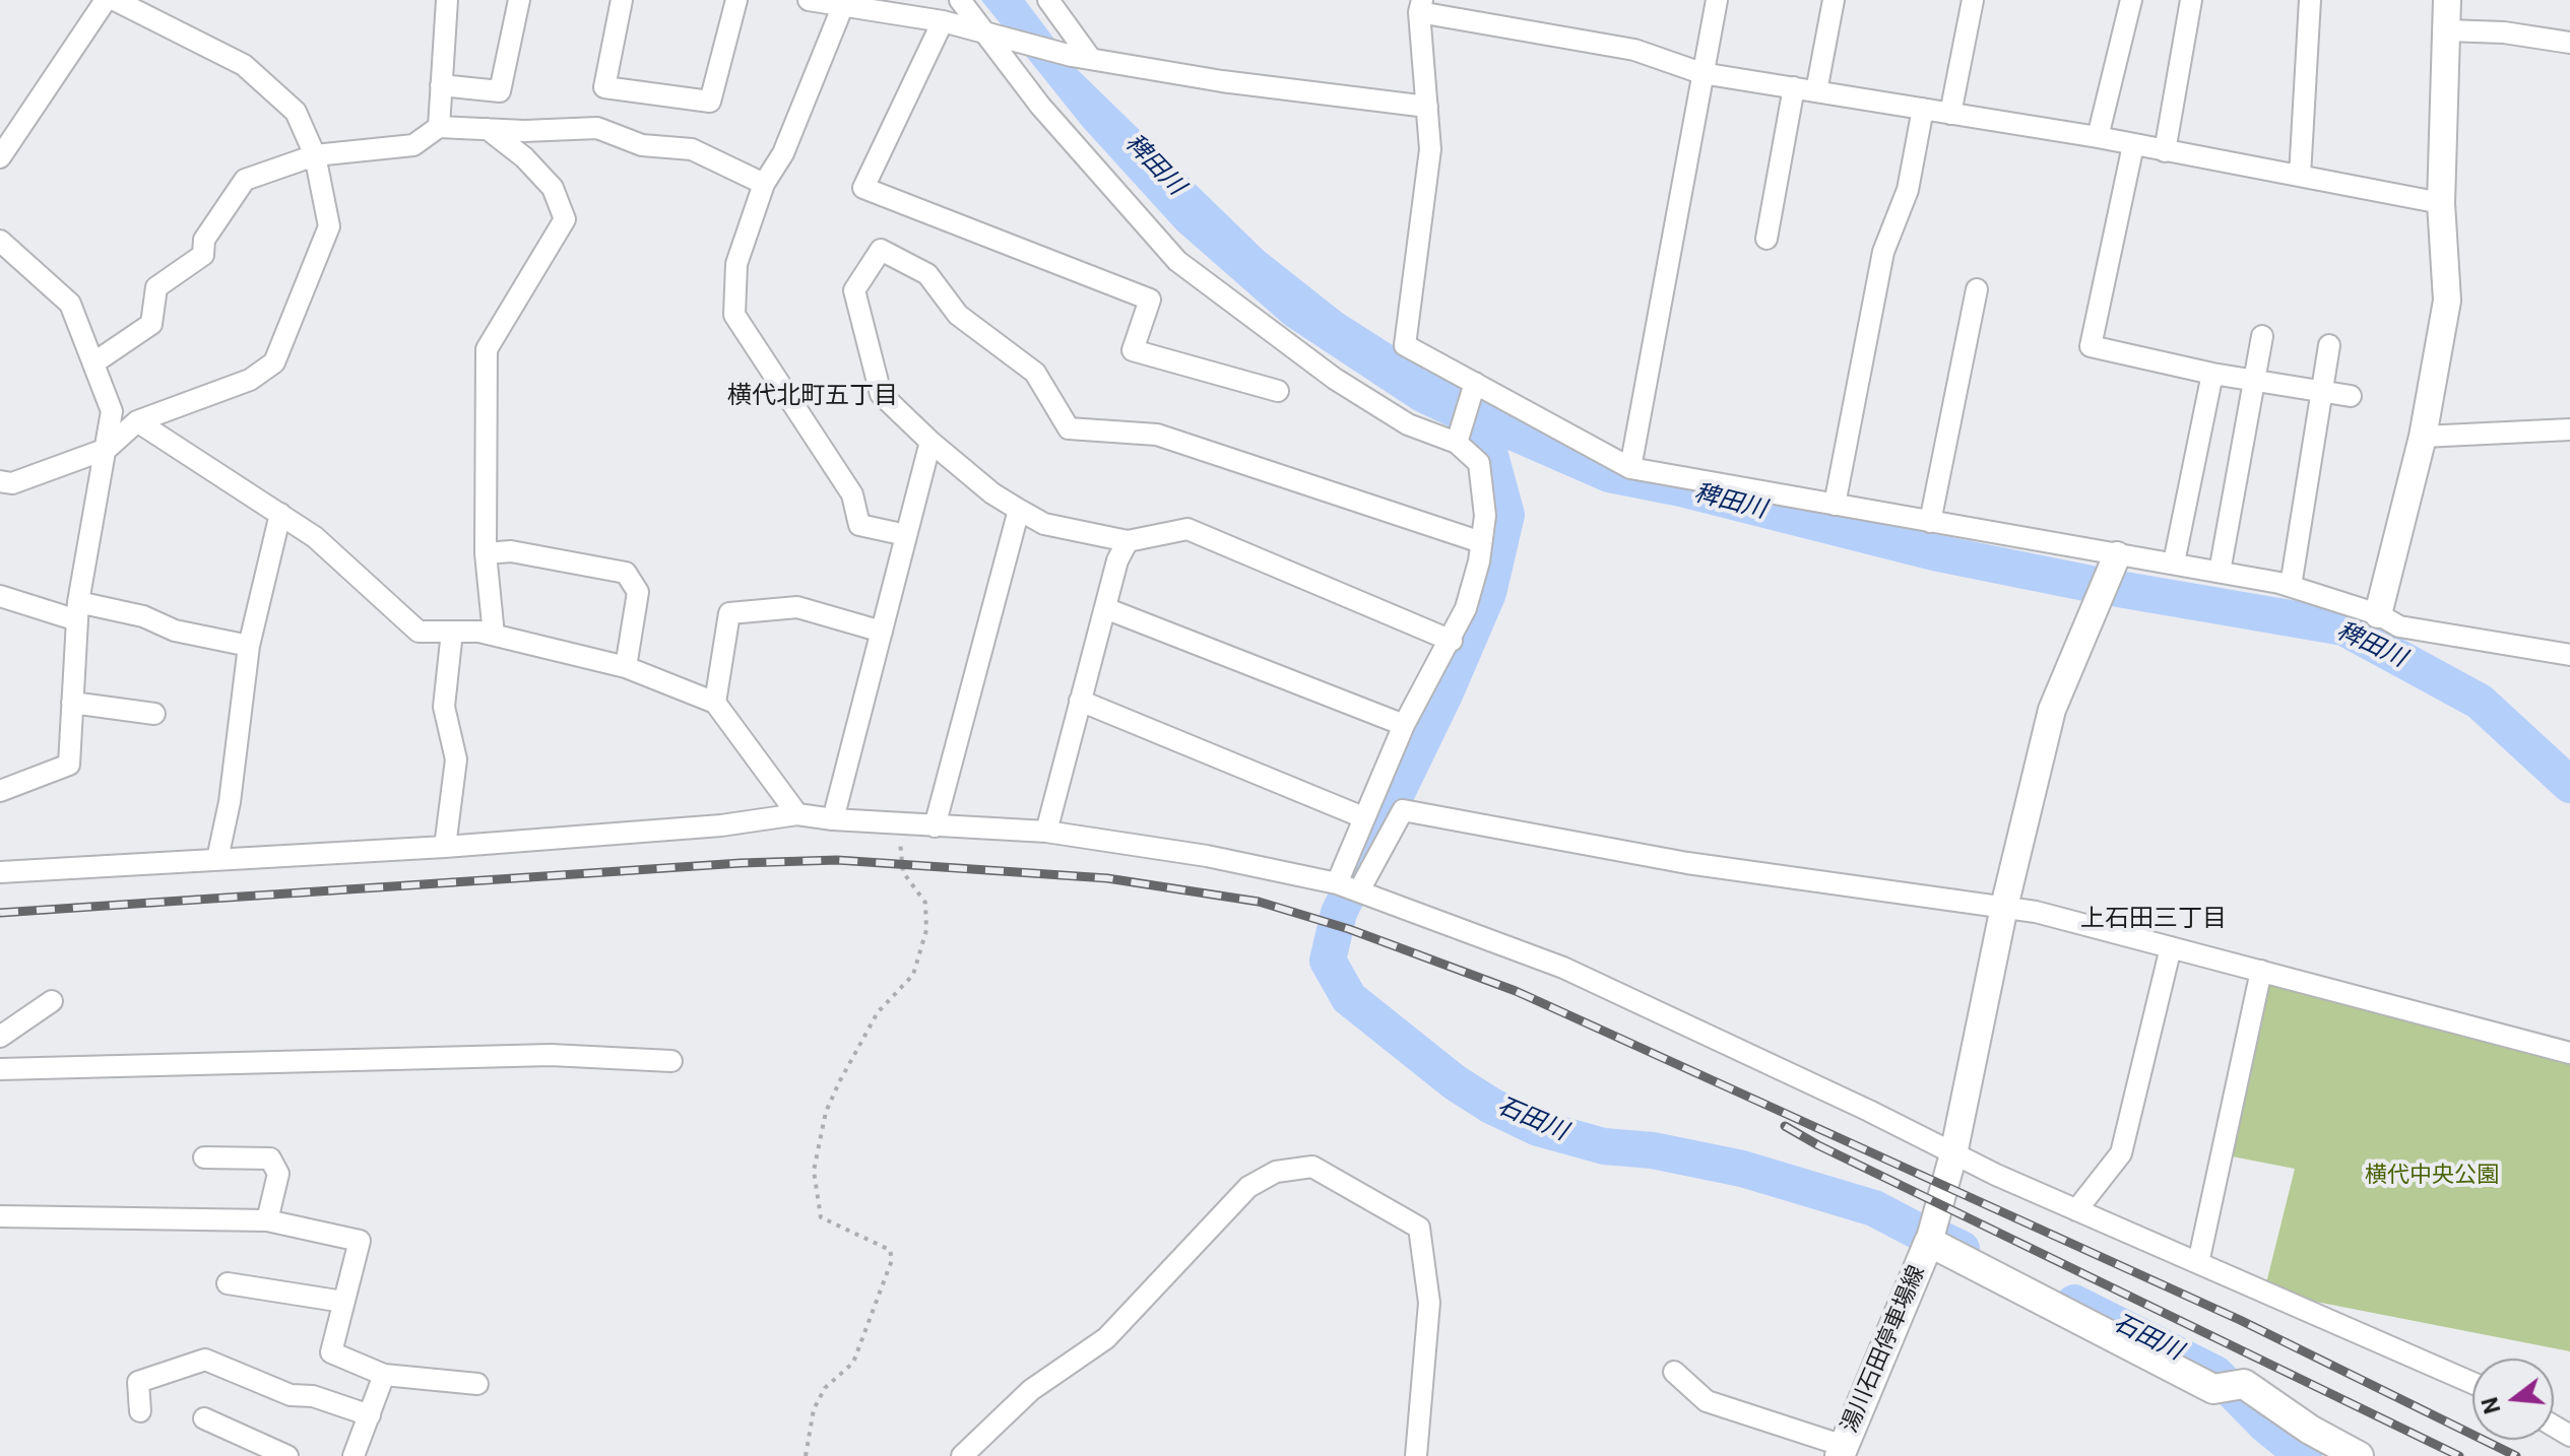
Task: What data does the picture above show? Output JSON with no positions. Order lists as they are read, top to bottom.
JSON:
{
  "streets": {
    "main road": ["湯川石田停車場線"]
  },
  "districts": ["横代北町五丁目", "上石田三丁目"],
  "water": ["稗田川", "石田川"],
  "parks": ["横代中央公園"],
  "north": "left"
}
